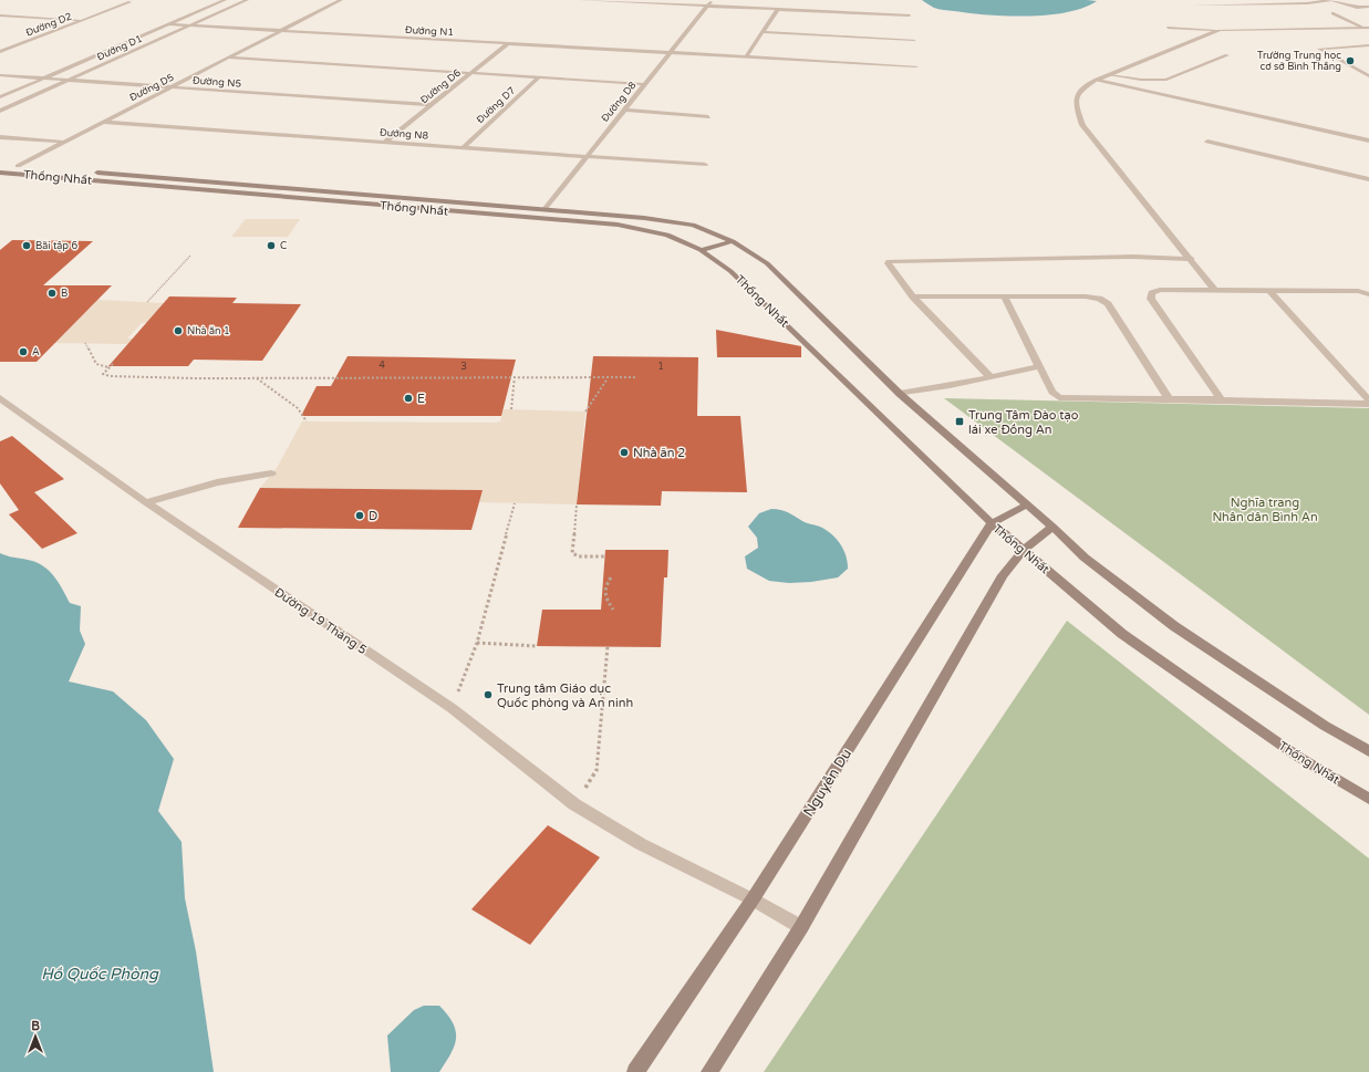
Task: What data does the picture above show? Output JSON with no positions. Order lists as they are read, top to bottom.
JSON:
{
  "streets": {
    "main road": ["Thống Nhất", "Nguyễn Du"],
    "street": [
      "Đường D2",
      "Đướng N1",
      "Đướng D1",
      "Đường N5",
      "Đường D6",
      "Đướng D5",
      "Đường D8",
      "Đường D7",
      "Đướng N8",
      "Đường 19 Tháng 5"
    ]
  },
  "crossings": [
    ["Đướng N1", "Đướng D1"],
    ["Đướng N1", "Đường D6"],
    ["Đướng N1", "Đướng D5"],
    ["Đướng N1", "Đường D8"],
    ["Đướng D1", "Đường N5"],
    ["Đường N5", "Đường D6"],
    ["Đường N5", "Đướng D5"],
    ["Đường D6", "Đướng N8"],
    ["Đướng D5", "Đướng N8"],
    ["Đướng D5", "Thống Nhất"],
    ["Đường D8", "Đướng N8"],
    ["Đường D8", "Thống Nhất"],
    ["Đường D7", "Đướng N8"],
    ["Thống Nhất", "Nguyễn Du"],
    ["Đường 19 Tháng 5", "Nguyễn Du"]
  ],
  "water": ["Hồ Quốc Phòng"],
  "parks": ["Nghĩa trang Nhân dân Bình An"],
  "places": {
    "other": [
      "Trường Trung học cơ sở Bình Thắng",
      "Bãi tập 6",
      "C",
      "B",
      "Nhà ăn 1",
      "A",
      "E",
      "Nhà ăn 2",
      "D",
      "Trung tâm Giáo dục Quốc phòng và An ninh"
    ],
    "transit": ["Trung Tâm Đào tạo lái xe Đồng An"]
  },
  "house_numbers": ["4", "3", "1"],
  "north": "top"
}
